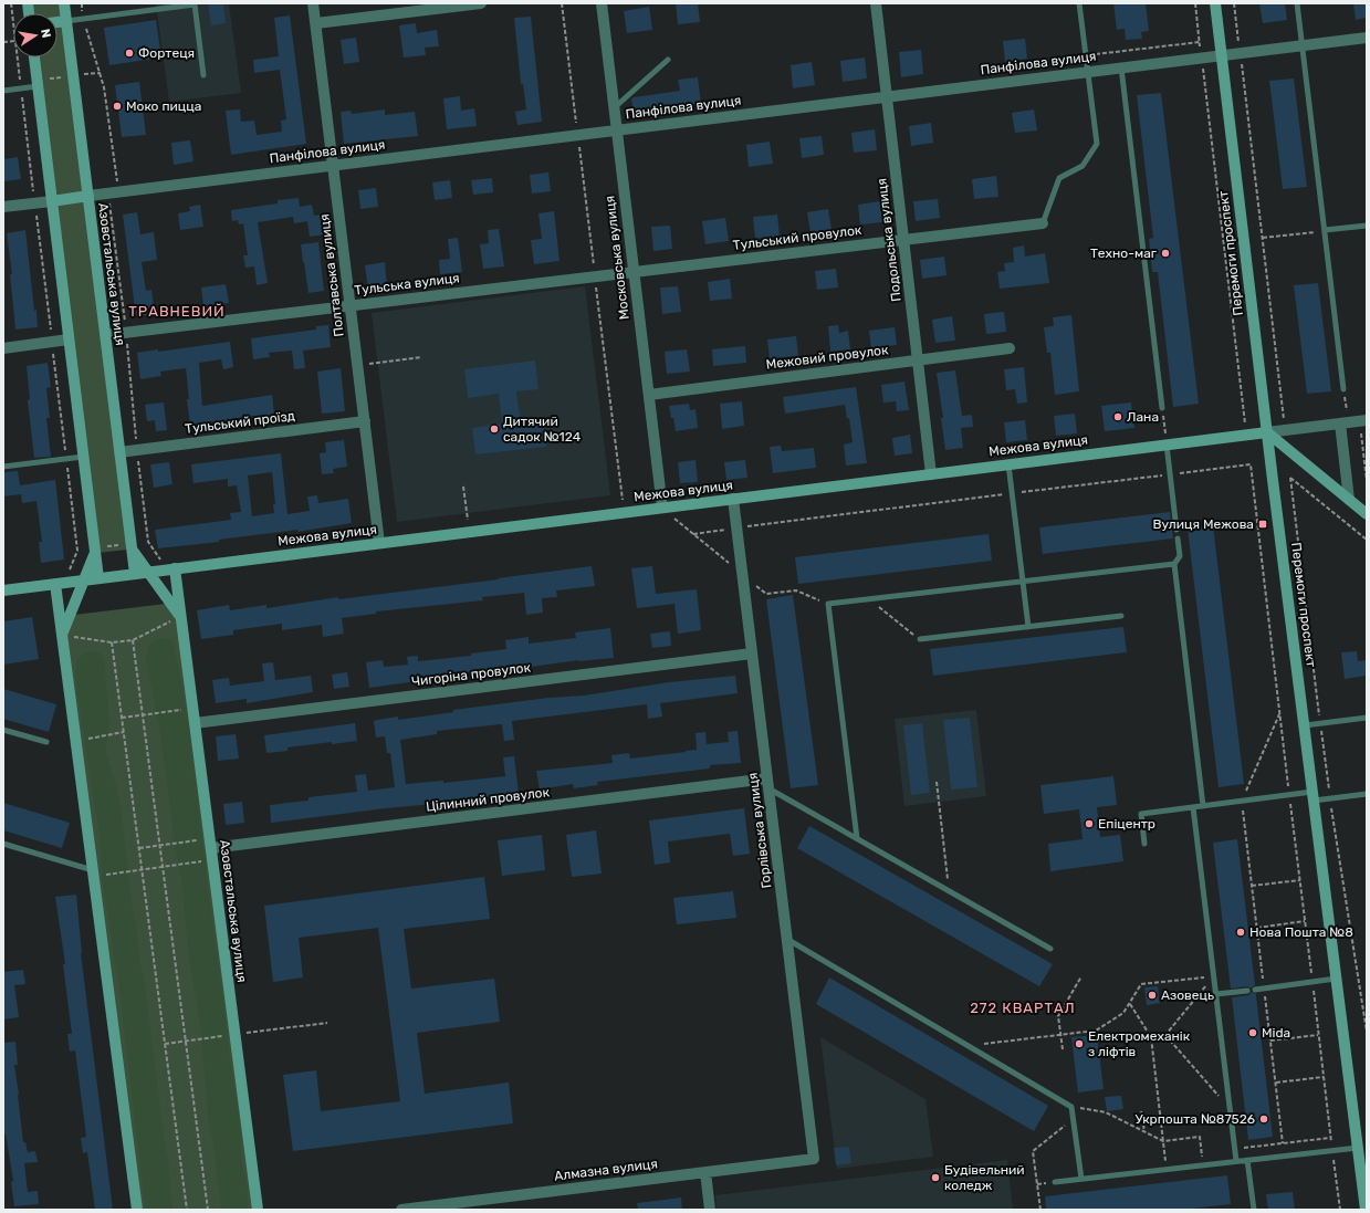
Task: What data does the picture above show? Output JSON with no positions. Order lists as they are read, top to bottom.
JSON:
{
  "streets": {
    "street": [
      "Панфілова вулиця",
      "Тульський провулок",
      "Подольська вулиця",
      "Перемоги проспект",
      "Московська вулиця",
      "Азовстальська вулиця",
      "Полтавська вулиця",
      "Тульська вулиця",
      "Межовий провулок",
      "Тульський проїзд",
      "Межова вулиця",
      "Чигоріна провулок",
      "Цілинний провулок",
      "Горлівська вулиця",
      "Алмазна вулиця"
    ]
  },
  "crossings": [
    ["Панфілова вулиця", "Подольська вулиця"],
    ["Панфілова вулиця", "Перемоги проспект"],
    ["Панфілова вулиця", "Московська вулиця"],
    ["Панфілова вулиця", "Азовстальська вулиця"],
    ["Панфілова вулиця", "Полтавська вулиця"],
    ["Тульський провулок", "Подольська вулиця"],
    ["Тульський провулок", "Московська вулиця"],
    ["Тульський провулок", "Тульська вулиця"],
    ["Подольська вулиця", "Межовий провулок"],
    ["Подольська вулиця", "Межова вулиця"],
    ["Перемоги проспект", "Межова вулиця"],
    ["Московська вулиця", "Тульська вулиця"],
    ["Московська вулиця", "Межовий провулок"],
    ["Московська вулиця", "Межова вулиця"],
    ["Азовстальська вулиця", "Тульська вулиця"],
    ["Азовстальська вулиця", "Тульський проїзд"],
    ["Азовстальська вулиця", "Межова вулиця"],
    ["Азовстальська вулиця", "Чигоріна провулок"],
    ["Азовстальська вулиця", "Цілинний провулок"],
    ["Полтавська вулиця", "Тульська вулиця"],
    ["Полтавська вулиця", "Тульський проїзд"],
    ["Полтавська вулиця", "Межова вулиця"],
    ["Межова вулиця", "Горлівська вулиця"],
    ["Чигоріна провулок", "Горлівська вулиця"],
    ["Цілинний провулок", "Горлівська вулиця"],
    ["Горлівська вулиця", "Алмазна вулиця"]
  ],
  "districts": ["ТРАВНЕВИЙ", "272 КВАРТАЛ"],
  "places": {
    "other": [
      "Фортеця",
      "Моко пицца",
      "Техно-маг",
      "Лана",
      "Дитячий садок №124",
      "Епіцентр",
      "Нова Пошта №8",
      "Азовець",
      "Mida",
      "Електромеханік з ліфтів",
      "Укрпошта №87526",
      "Будівельний коледж"
    ],
    "transit": ["Вулиця Межова"]
  },
  "north": "right"
}
